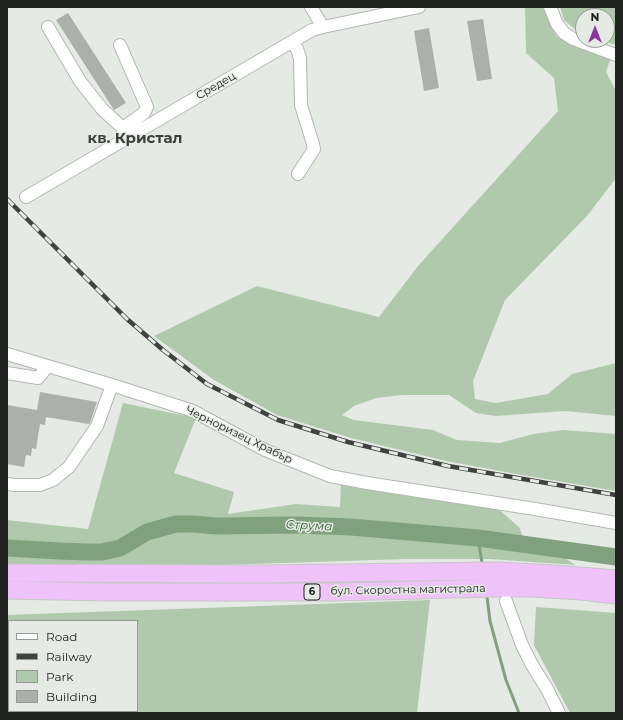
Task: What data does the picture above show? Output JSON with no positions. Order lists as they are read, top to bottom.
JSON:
{
  "streets": {
    "highway": ["бул. Скоростна магистрала", "6"],
    "street": ["Средец", "Черноризец Храбър"]
  },
  "districts": ["кв. Кристал"],
  "water": ["Струма"],
  "legend": [
    "Road",
    "Railway",
    "Park",
    "Building"
  ],
  "north": "top"
}
